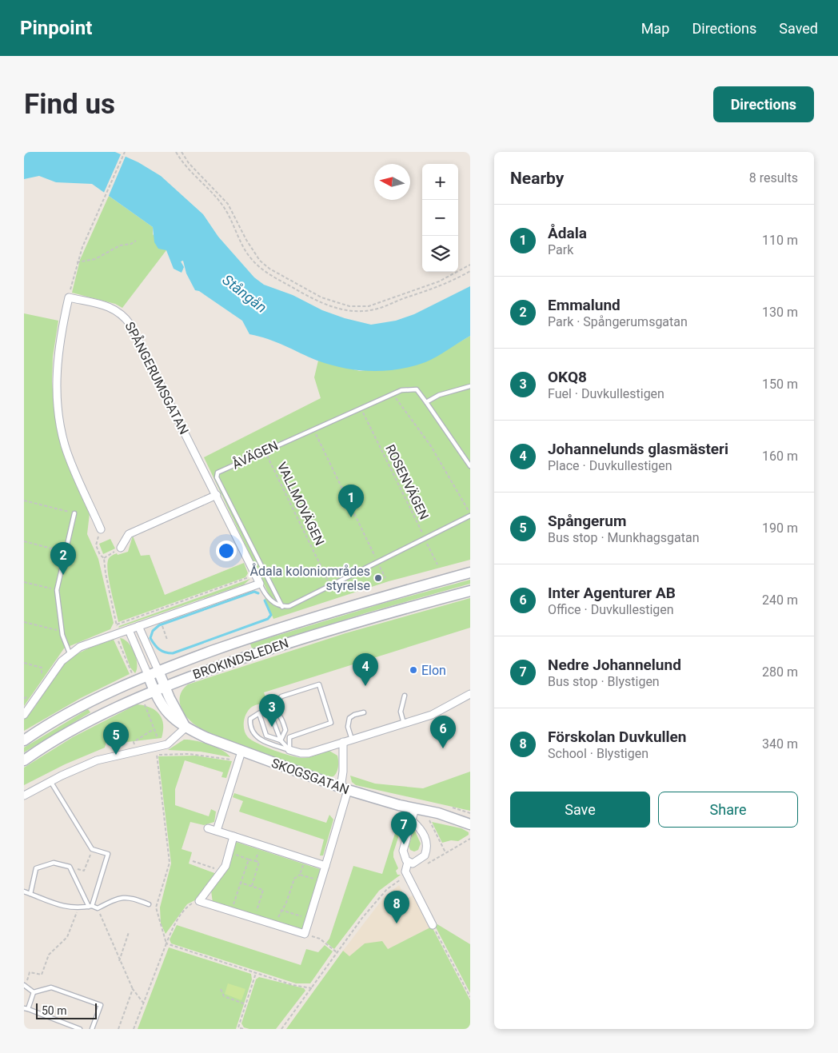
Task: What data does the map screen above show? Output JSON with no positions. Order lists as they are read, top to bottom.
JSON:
{
  "streets": {
    "main road": ["BROKINDSLEDEN", "SKOGSGATAN"],
    "street": ["SPÅNGERUMSGATAN"],
    "lane": ["ÅVÄGEN"],
    "path": ["ROSENVÄGEN", "VALLMOVÄGEN"]
  },
  "crossings": [
    ["ÅVÄGEN", "ROSENVÄGEN"],
    ["ÅVÄGEN", "VALLMOVÄGEN"],
    ["BROKINDSLEDEN", "SKOGSGATAN"]
  ],
  "water": ["Stångån"],
  "places": ["Ådala koloniområdes styrelse", "Elon"],
  "scale_bar": "50 m",
  "north": "left",
  "page": {
    "header": "Pinpoint",
    "nav": ["Map", "Directions", "Saved"],
    "buttons": [
      "Directions",
      ["Save", "Share"]
    ],
    "title": "Find us",
    "heading": ["Nearby", "8 results"],
    "map_buttons": ["+", "−"],
    "list": [
      {
        "mark": "1",
        "name": "Ådala",
        "note": "Park",
        "value": "110 m"
      },
      {
        "mark": "2",
        "name": "Emmalund",
        "note": "Park · Spångerumsgatan",
        "value": "130 m"
      },
      {
        "mark": "3",
        "name": "OKQ8",
        "note": "Fuel · Duvkullestigen",
        "value": "150 m"
      },
      {
        "mark": "4",
        "name": "Johannelunds glasmästeri",
        "note": "Place · Duvkullestigen",
        "value": "160 m"
      },
      {
        "mark": "5",
        "name": "Spångerum",
        "note": "Bus stop · Munkhagsgatan",
        "value": "190 m"
      },
      {
        "mark": "6",
        "name": "Inter Agenturer AB",
        "note": "Office · Duvkullestigen",
        "value": "240 m"
      },
      {
        "mark": "7",
        "name": "Nedre Johannelund",
        "note": "Bus stop · Blystigen",
        "value": "280 m"
      },
      {
        "mark": "8",
        "name": "Förskolan Duvkullen",
        "note": "School · Blystigen",
        "value": "340 m"
      }
    ],
    "pins": [
      "1",
      "2",
      "4",
      "3",
      "6",
      "5",
      "7",
      "8"
    ],
    "scale": "50 m"
  }
}
